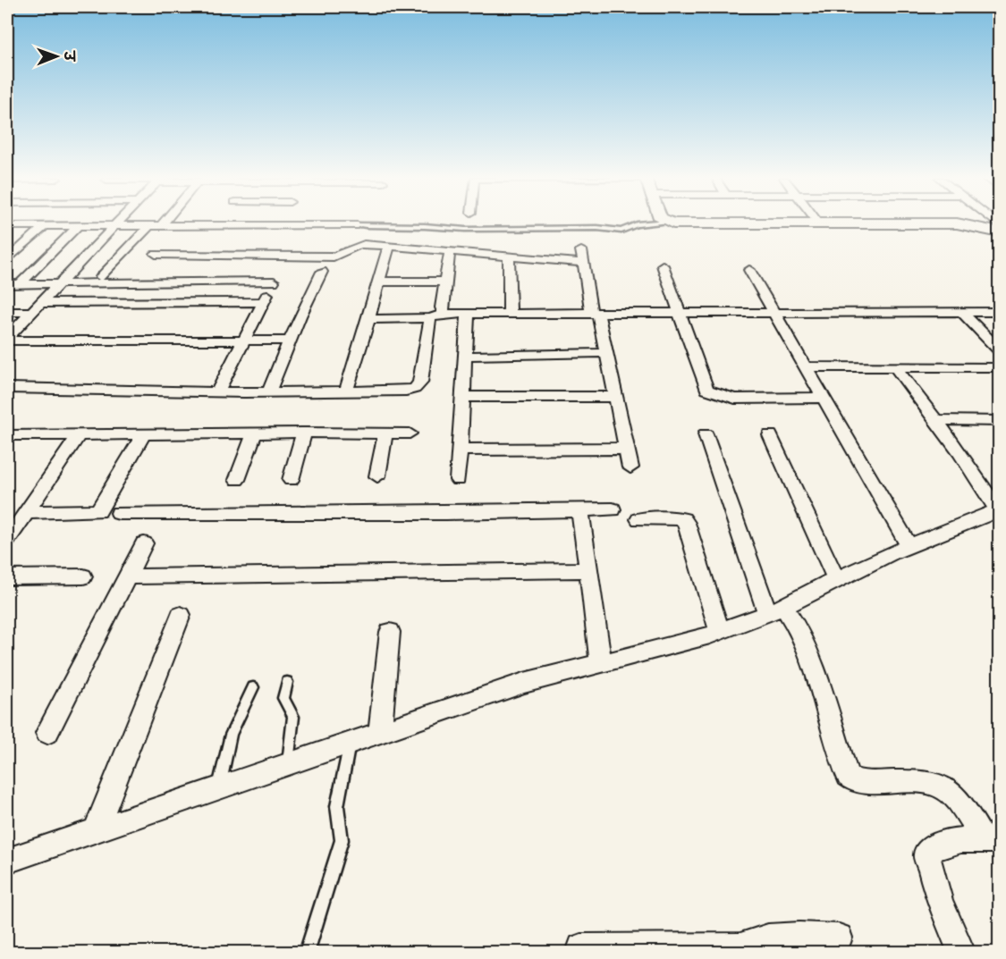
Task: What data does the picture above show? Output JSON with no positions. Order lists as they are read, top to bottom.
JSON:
{
  "north": "right"
}
